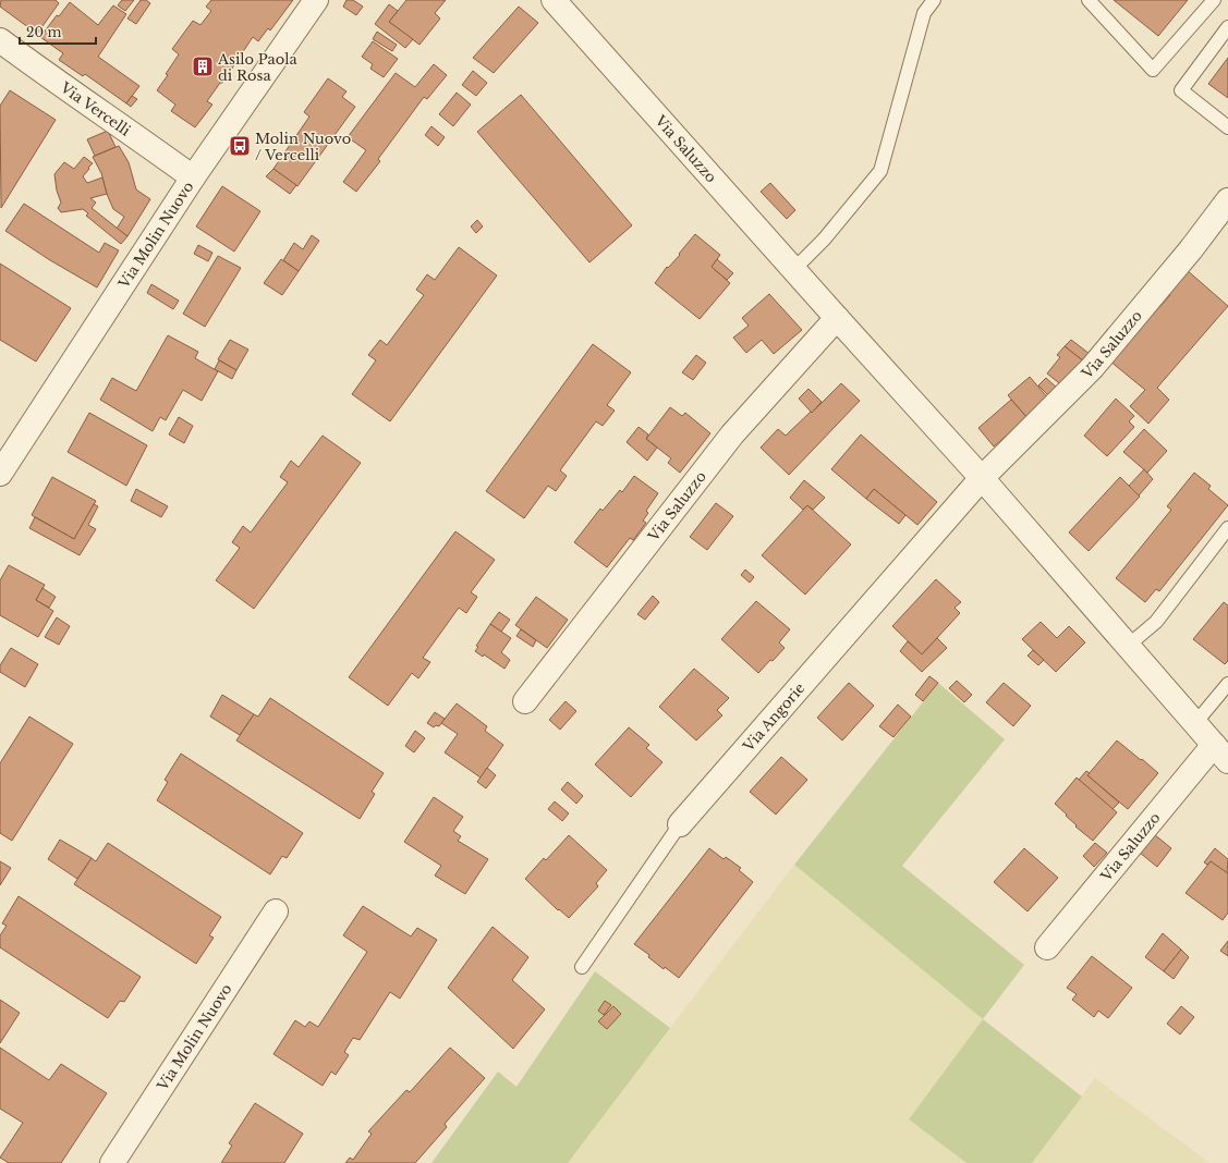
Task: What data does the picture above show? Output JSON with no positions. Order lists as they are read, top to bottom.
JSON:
{
  "streets": {
    "street": [
      "Via Vercelli",
      "Via Saluzzo",
      "Via Molin Nuovo",
      "Via Angorie"
    ]
  },
  "crossings": [
    ["Via Vercelli", "Via Molin Nuovo"],
    ["Via Saluzzo", "Via Angorie"]
  ],
  "places": {
    "building": ["Asilo Paola di Rosa"],
    "bus stop": ["Molin Nuovo / Vercelli"]
  },
  "scale_bar": "20 m"
}
